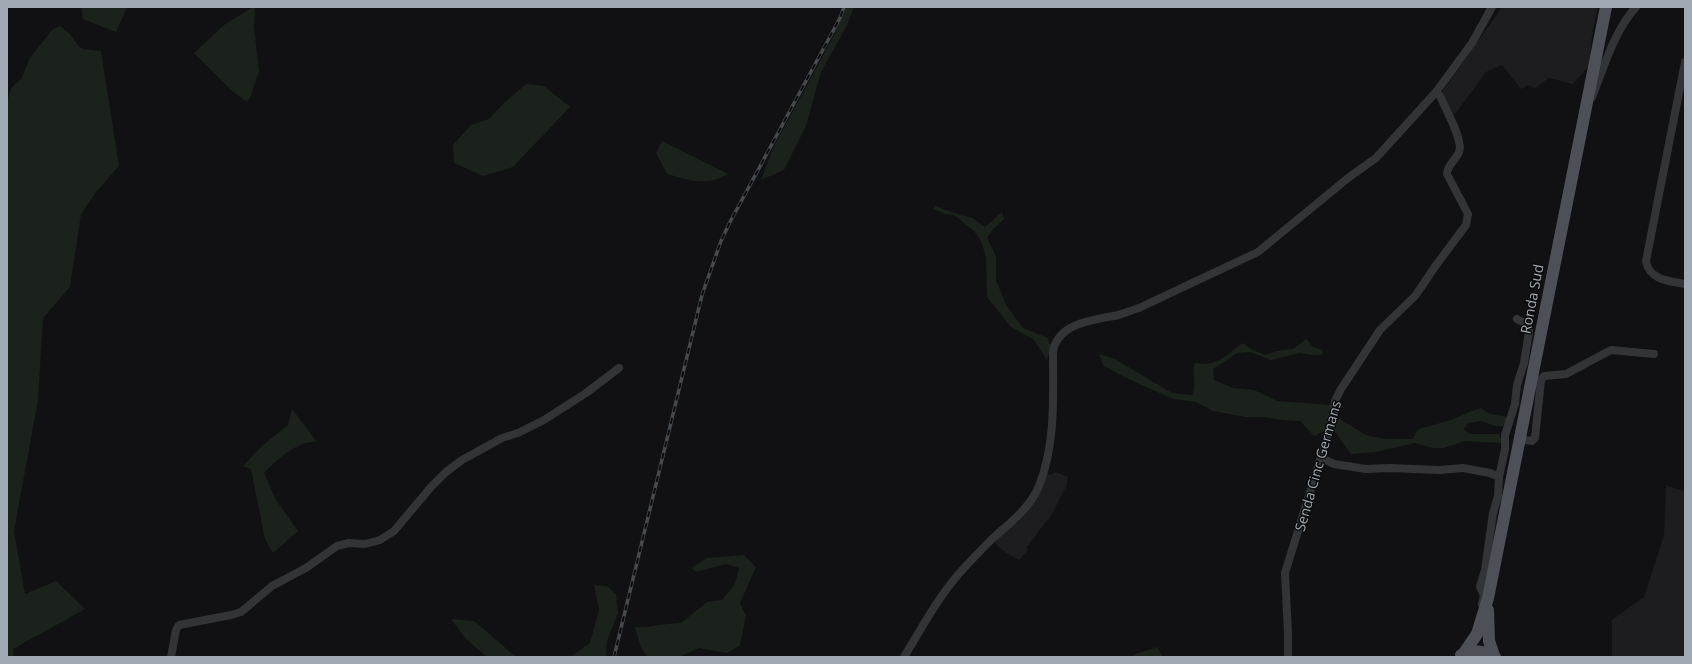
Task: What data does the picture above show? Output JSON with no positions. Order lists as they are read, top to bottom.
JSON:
{
  "streets": {
    "main road": ["Ronda Sud"],
    "street": ["Senda Cinc Germans"]
  }
}
